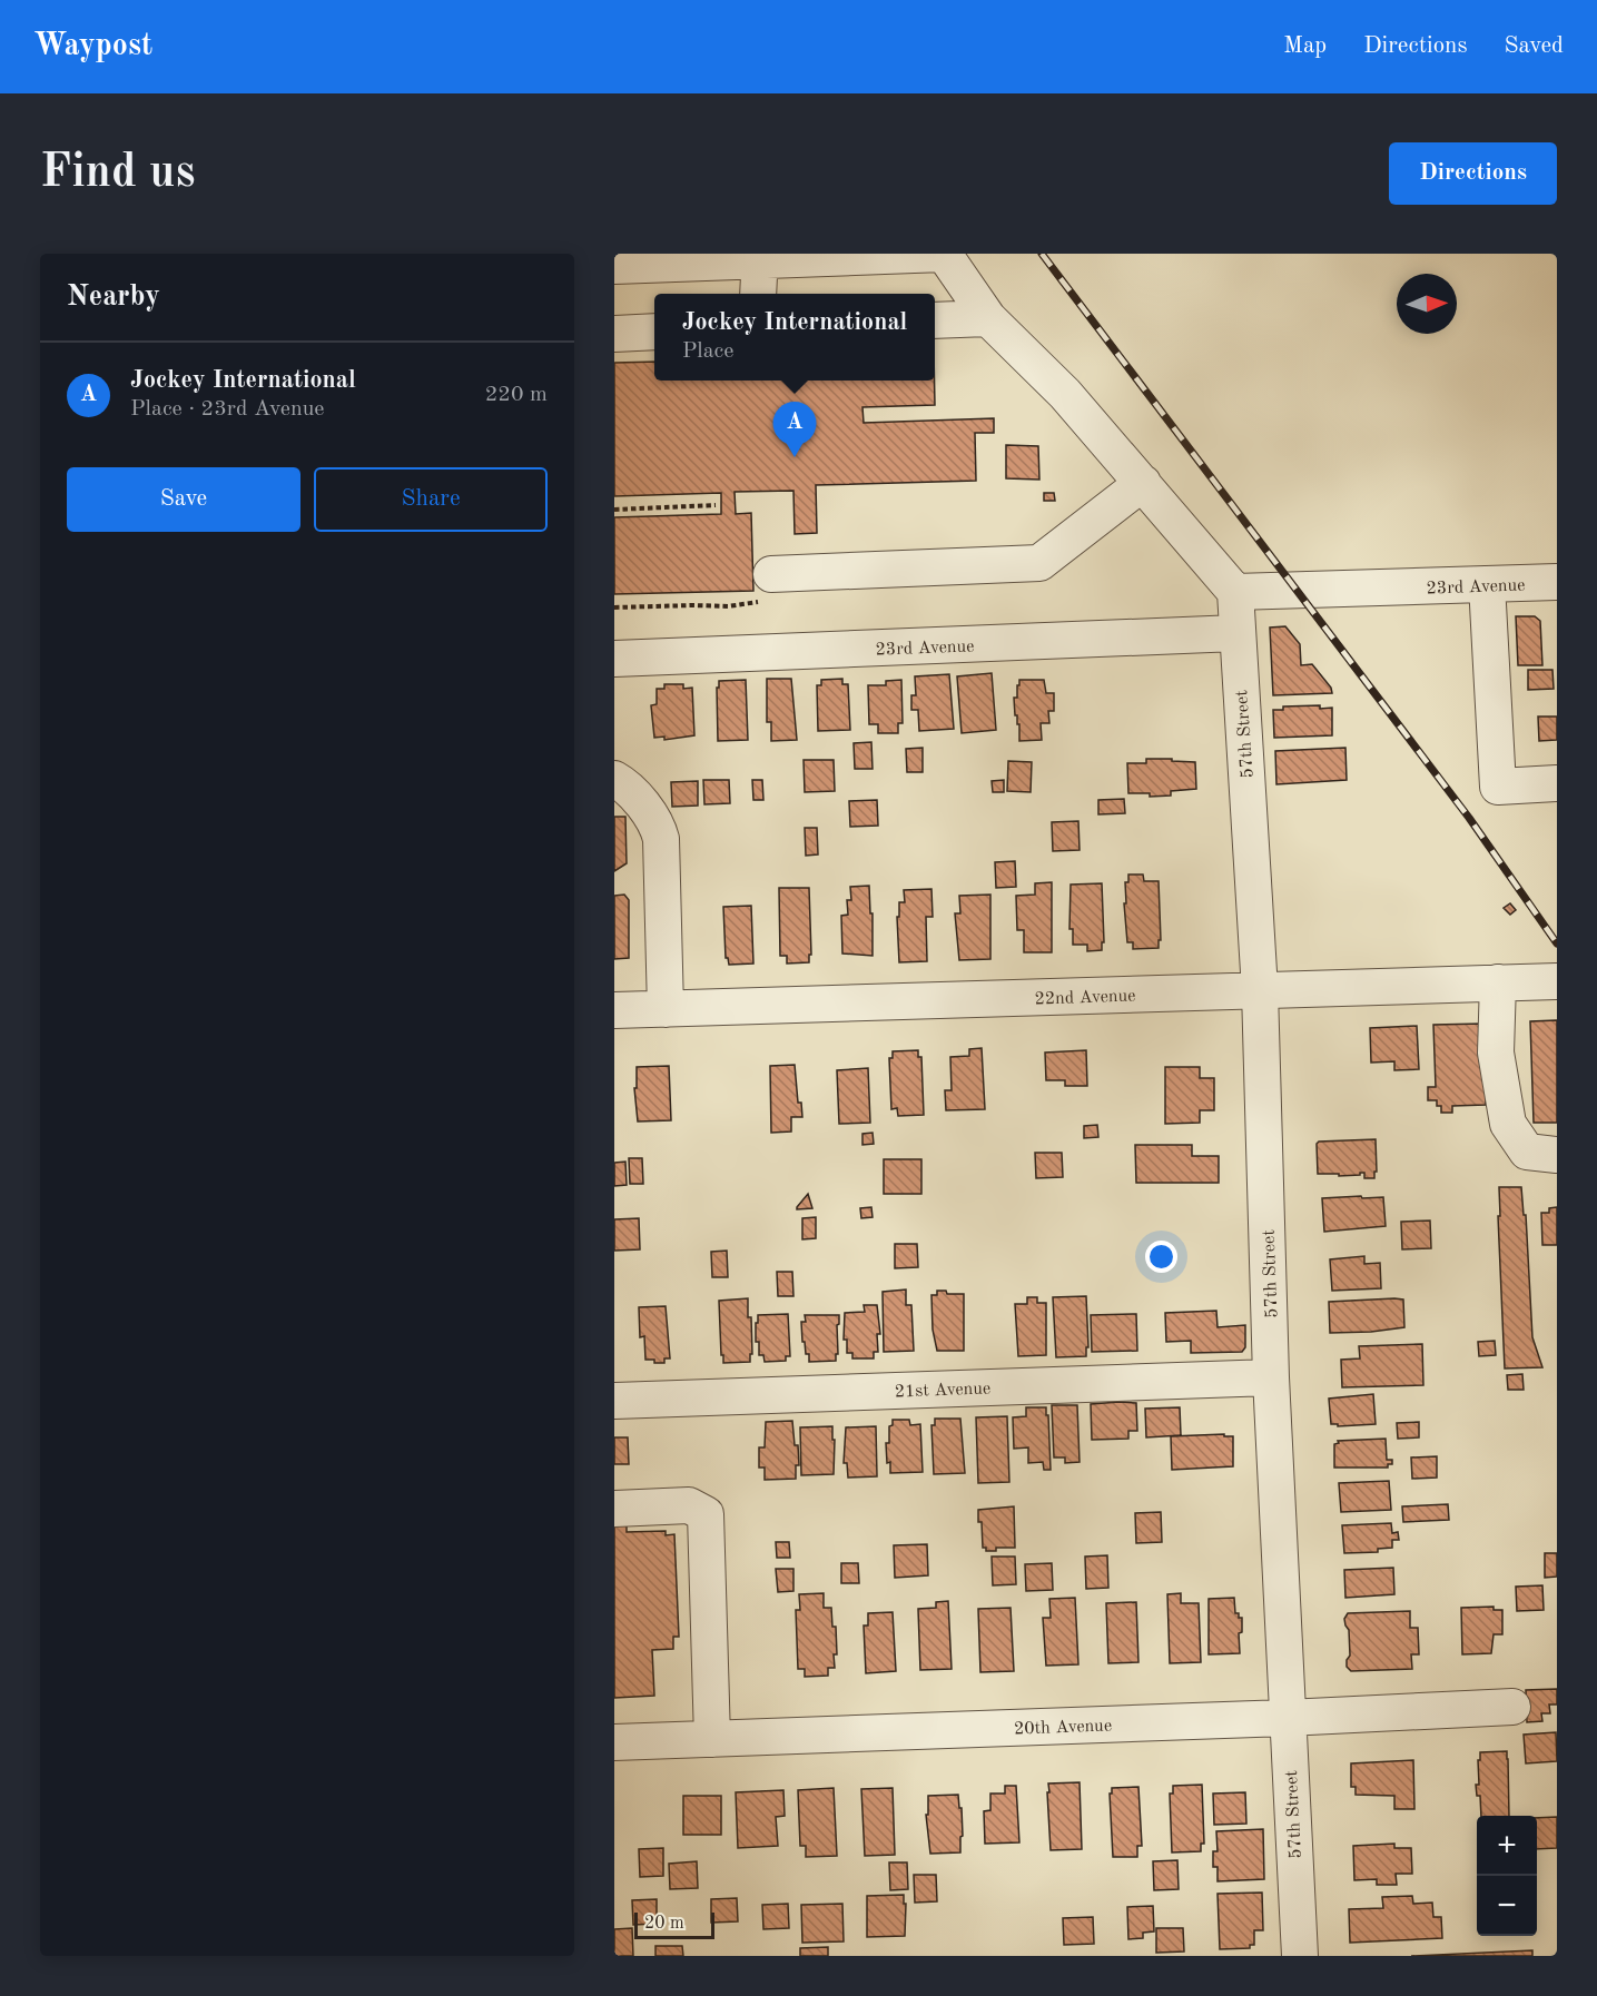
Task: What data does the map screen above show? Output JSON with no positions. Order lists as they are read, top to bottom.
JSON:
{
  "streets": {
    "street": [
      "23rd Avenue",
      "57th Street",
      "22nd Avenue",
      "21st Avenue",
      "20th Avenue"
    ]
  },
  "crossings": [
    ["23rd Avenue", "57th Street"],
    ["57th Street", "22nd Avenue"],
    ["57th Street", "21st Avenue"],
    ["57th Street", "20th Avenue"]
  ],
  "scale_bar": "20 m",
  "north": "right",
  "page": {
    "header": "Waypost",
    "nav": ["Map", "Directions", "Saved"],
    "buttons": [
      "Directions",
      ["Save", "Share"]
    ],
    "title": "Find us",
    "heading": "Nearby",
    "popup": ["Jockey International", "Place"],
    "list": [
      {
        "mark": "A",
        "name": "Jockey International",
        "note": "Place · 23rd Avenue",
        "value": "220 m"
      }
    ],
    "pins": "A",
    "map_buttons": ["+", "−"],
    "scale": "20 m"
  }
}
